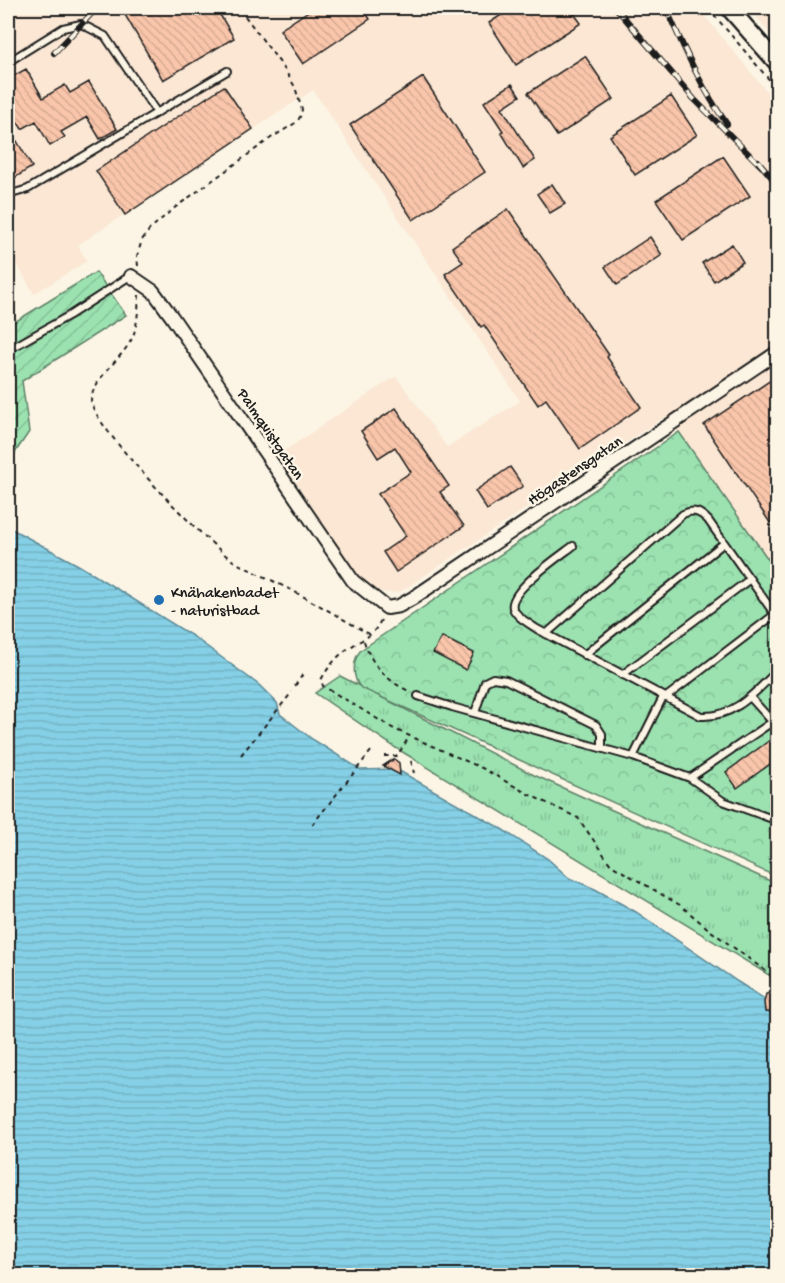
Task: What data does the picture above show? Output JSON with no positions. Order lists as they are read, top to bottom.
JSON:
{
  "streets": {
    "street": ["Palmqvistgatan", "Högastensgatan"]
  },
  "crossings": [
    ["Palmqvistgatan", "Högastensgatan"]
  ],
  "places": ["Knähakenbadet - naturistbad"]
}
